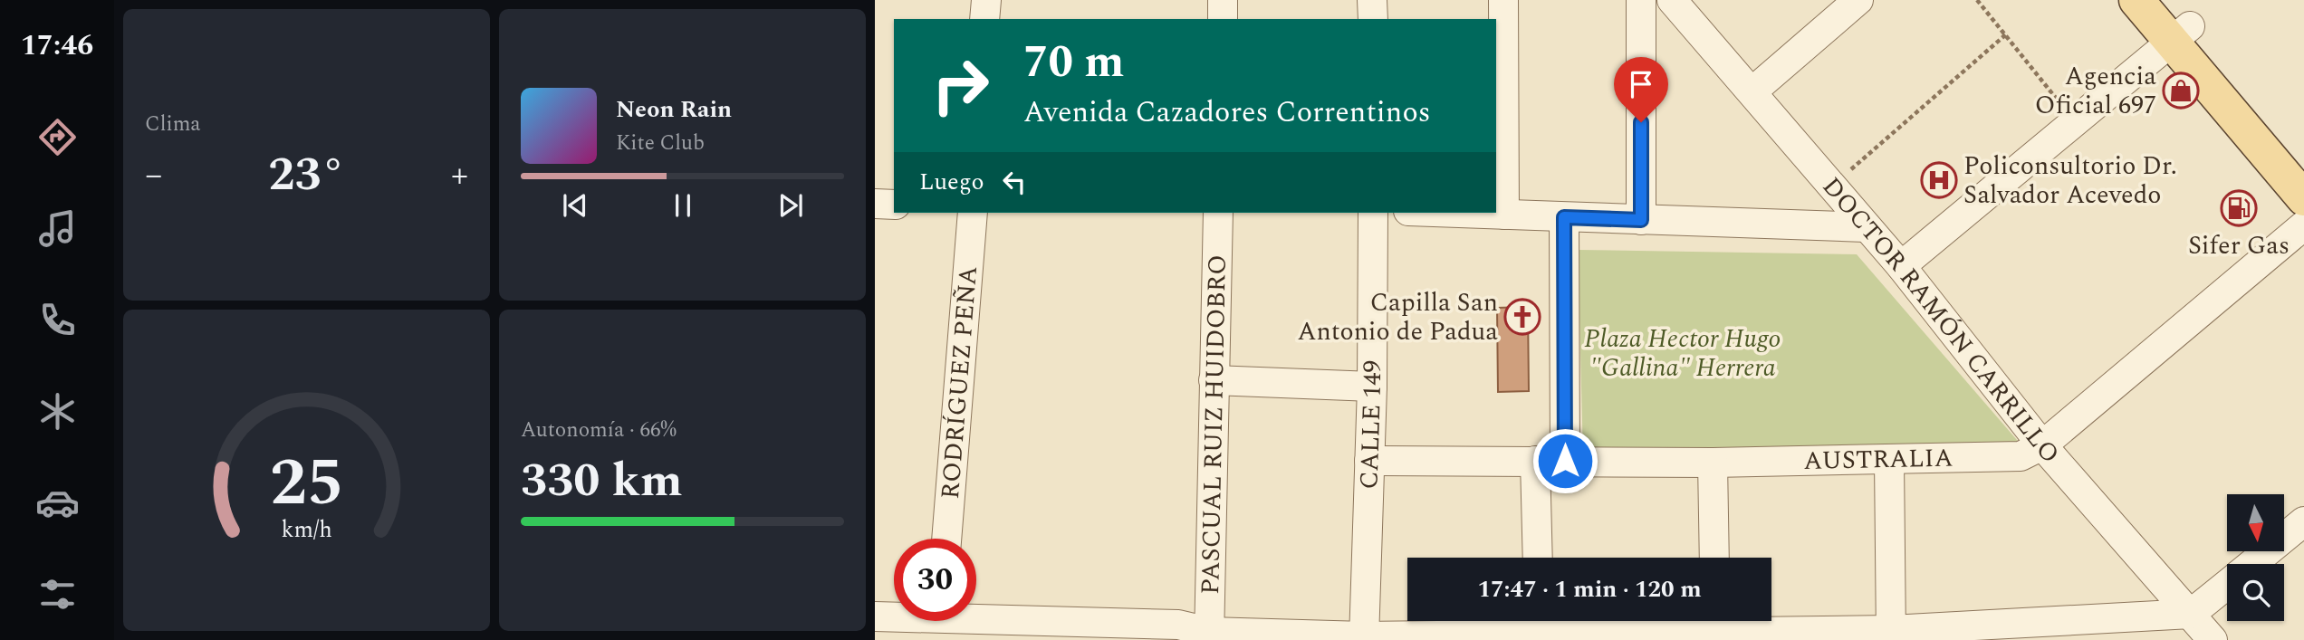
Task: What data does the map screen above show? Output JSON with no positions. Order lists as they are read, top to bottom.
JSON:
{
  "streets": {
    "street": [
      "DOCTOR RAMÓN CARRILLO",
      "RODRÍGUEZ PEÑA",
      "PASCUAL RUIZ HUIDOBRO",
      "CALLE 149",
      "AUSTRALIA"
    ]
  },
  "crossings": [
    ["DOCTOR RAMÓN CARRILLO", "AUSTRALIA"],
    ["CALLE 149", "AUSTRALIA"]
  ],
  "parks": ["Plaza Hector Hugo \"Gallina\" Herrera"],
  "places": {
    "shop": ["Agencia Oficial 697"],
    "hospital": ["Policonsultorio Dr. Salvador Acevedo"],
    "fuel station": ["Sifer Gas"],
    "church": ["Capilla San Antonio de Padua"]
  },
  "north": "bottom",
  "page": {
    "tabs": "17:46",
    "tile": [
      "Clima",
      ["Autonomía · 66%", "330 km"]
    ],
    "turn": ["70 m", "Avenida Cazadores Correntinos"],
    "song": ["Neon Rain", "Kite Club"],
    "heat": ["−", "23°", "+"],
    "then": "Luego",
    "limit": "30",
    "trip": "17:47 · 1 min · 120 m",
    "gauge": ["25", "km/h"]
  }
}
